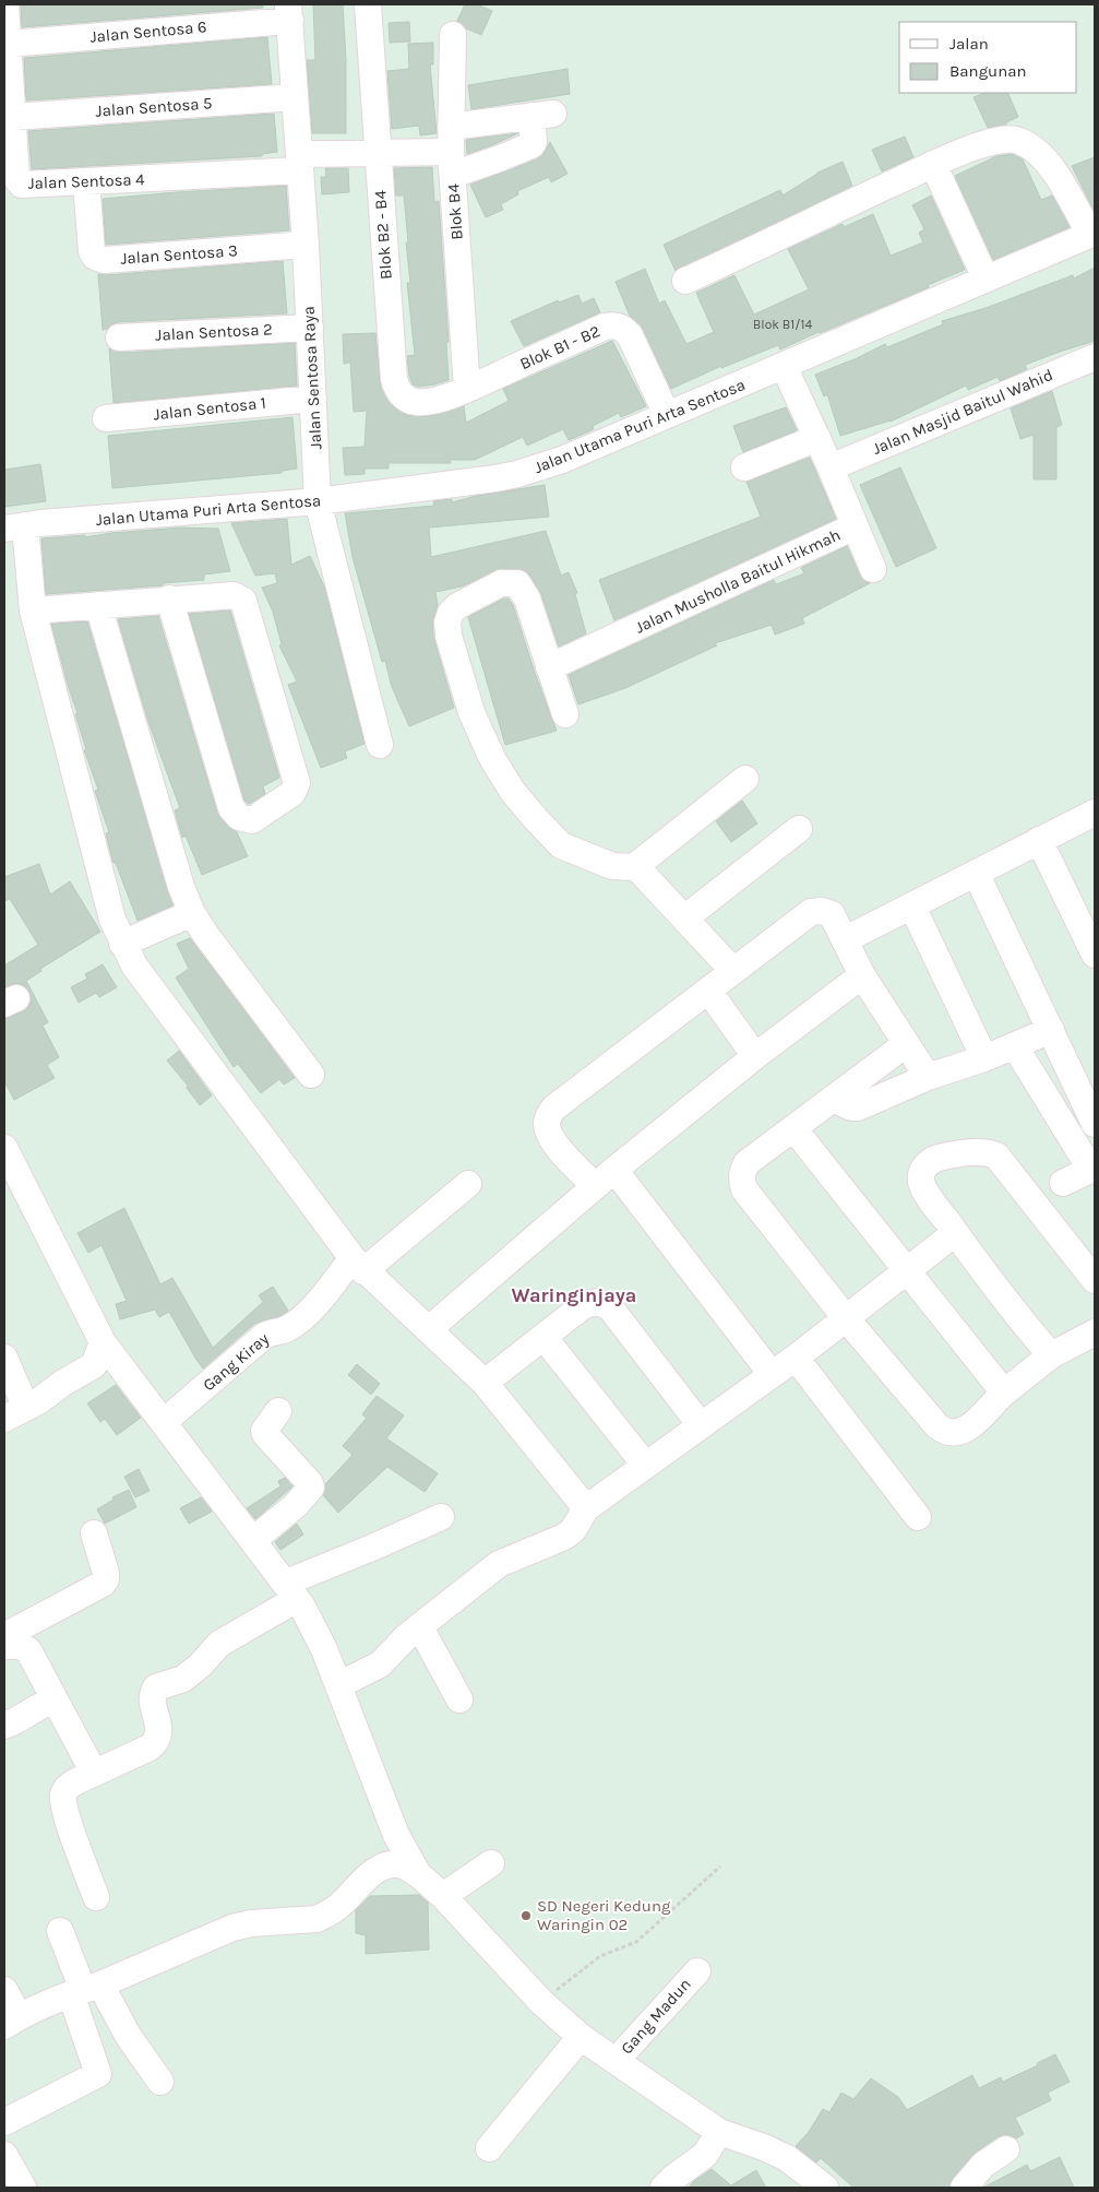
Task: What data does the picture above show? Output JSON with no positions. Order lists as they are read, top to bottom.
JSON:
{
  "streets": {
    "street": [
      "Jalan Sentosa 6",
      "Jalan Sentosa 5",
      "Jalan Sentosa 4",
      "Blok B4",
      "Blok B2 - B4",
      "Jalan Sentosa 3",
      "Jalan Sentosa 2",
      "Blok B1 - B2",
      "Jalan Sentosa Raya",
      "Jalan Sentosa 1",
      "Jalan Masjid Baitul Wahid",
      "Jalan Utama Puri Arta Sentosa",
      "Jalan Musholla Baitul Hikmah",
      "Gang Kiray",
      "Gang Madun"
    ]
  },
  "crossings": [
    ["Jalan Sentosa 6", "Jalan Sentosa 4"],
    ["Jalan Sentosa 6", "Jalan Sentosa Raya"],
    ["Jalan Sentosa 5", "Jalan Sentosa 4"],
    ["Jalan Sentosa 5", "Jalan Sentosa Raya"],
    ["Jalan Sentosa 4", "Blok B4"],
    ["Jalan Sentosa 4", "Blok B2 - B4"],
    ["Jalan Sentosa 4", "Jalan Sentosa 3"],
    ["Jalan Sentosa 4", "Jalan Sentosa Raya"],
    ["Blok B4", "Blok B2 - B4"],
    ["Blok B4", "Blok B1 - B2"],
    ["Blok B2 - B4", "Blok B1 - B2"],
    ["Jalan Sentosa 3", "Jalan Sentosa Raya"],
    ["Jalan Sentosa 2", "Jalan Sentosa Raya"],
    ["Blok B1 - B2", "Jalan Utama Puri Arta Sentosa"],
    ["Jalan Sentosa Raya", "Jalan Sentosa 1"],
    ["Jalan Sentosa Raya", "Jalan Utama Puri Arta Sentosa"],
    ["Jalan Masjid Baitul Wahid", "Jalan Musholla Baitul Hikmah"],
    ["Jalan Utama Puri Arta Sentosa", "Jalan Musholla Baitul Hikmah"]
  ],
  "districts": ["Waringinjaya"],
  "places": ["SD Negeri Kedung Waringin 02"],
  "house_numbers": ["Blok B1/14"],
  "legend": ["Jalan", "Bangunan"]
}
